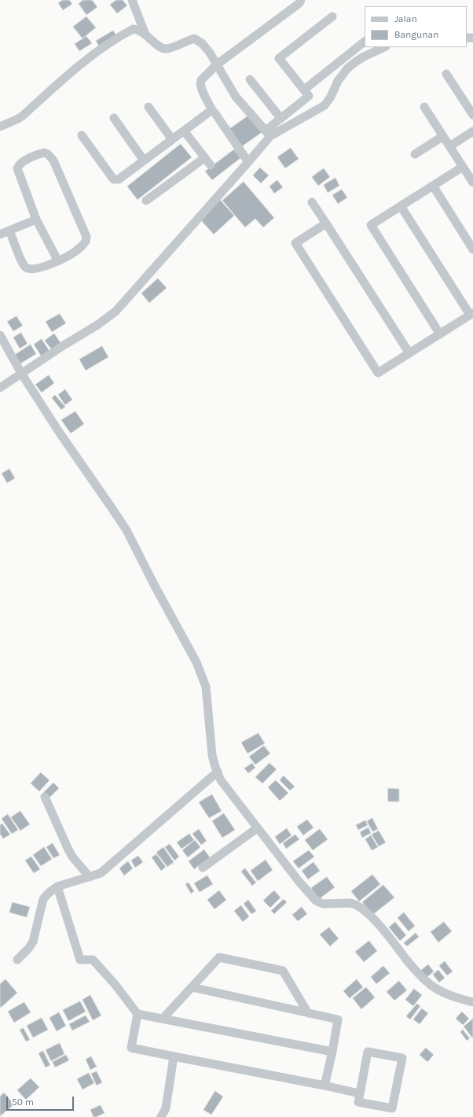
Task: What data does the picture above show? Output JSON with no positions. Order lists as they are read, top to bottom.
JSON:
{
  "legend": ["Jalan", "Bangunan"],
  "scale_bar": "50 m"
}
